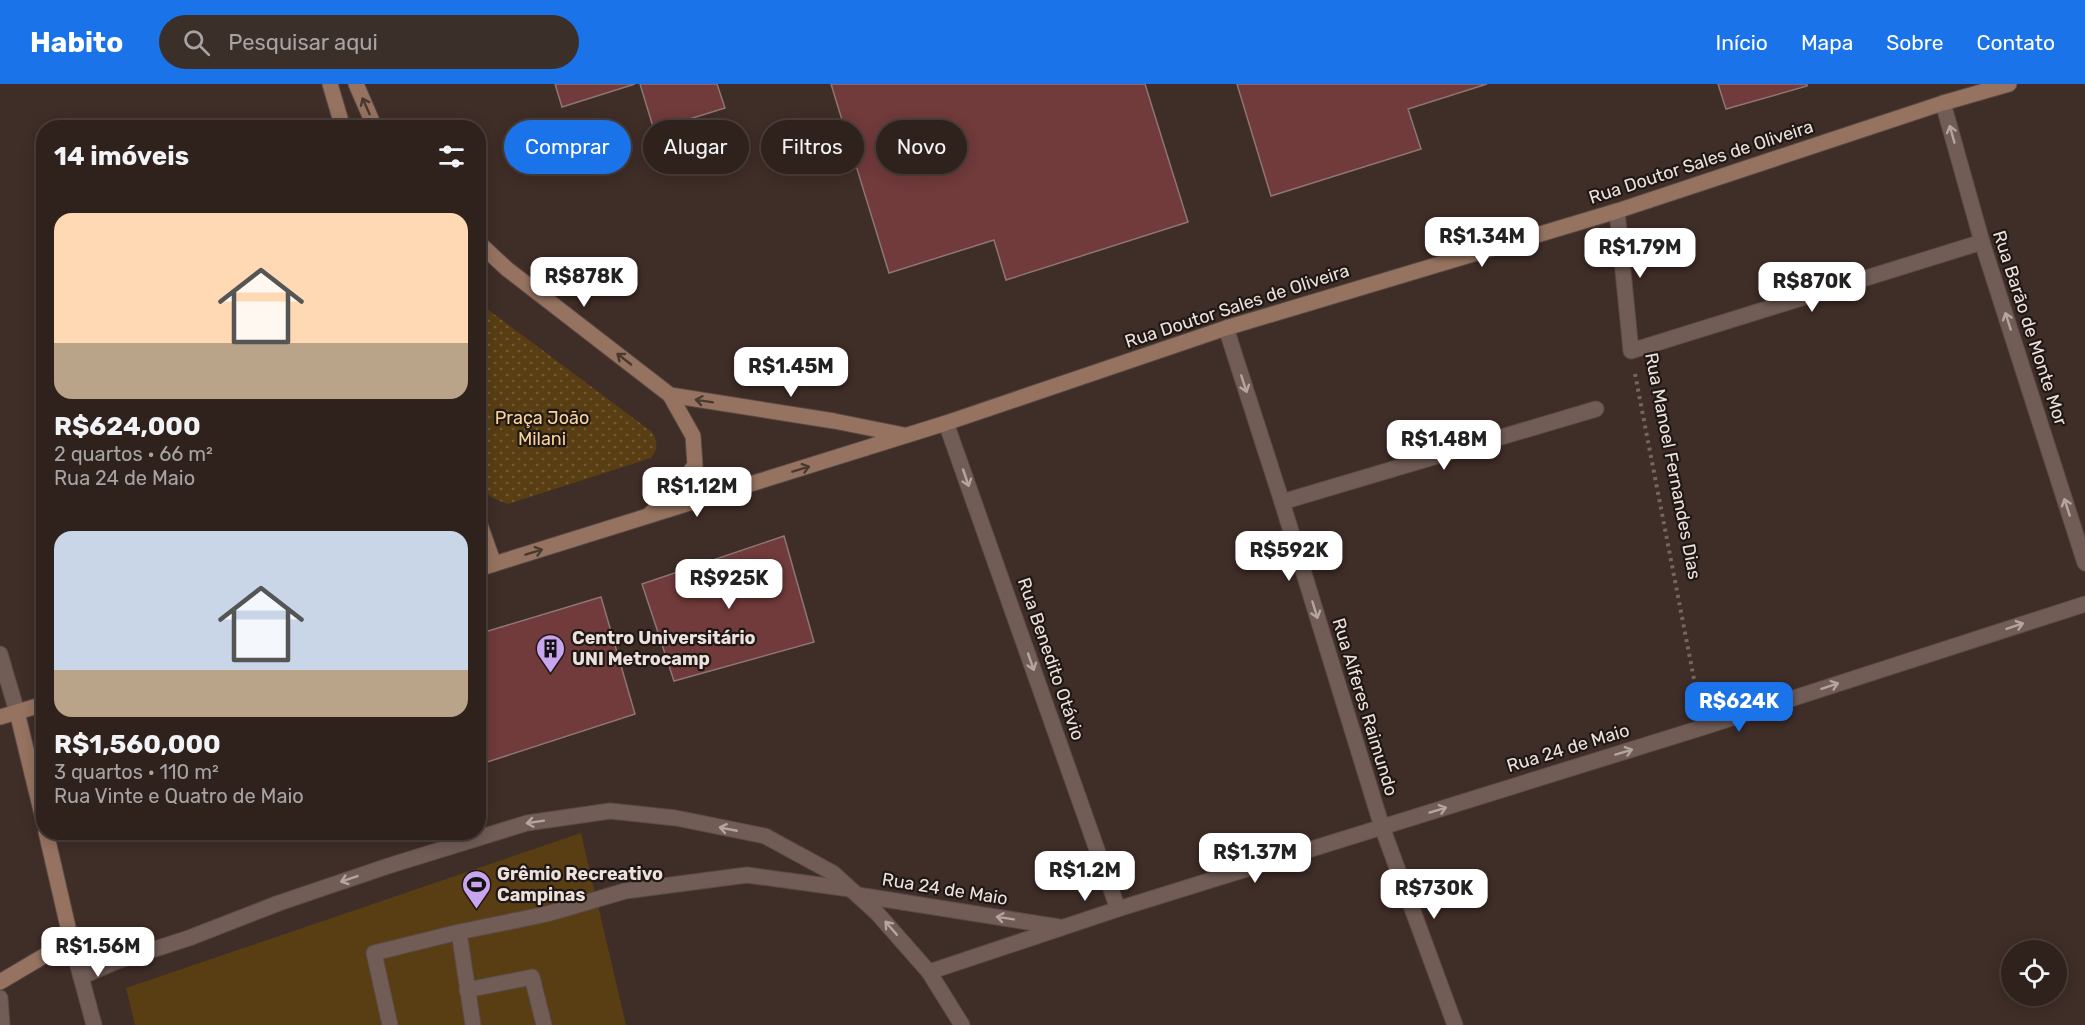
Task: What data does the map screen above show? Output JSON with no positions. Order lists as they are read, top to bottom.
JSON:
{
  "streets": {
    "main road": ["Rua Doutor Sales de Oliveira"],
    "street": [
      "Rua Barão de Monte Mor",
      "Rua Manoel Fernandes Dias",
      "Rua Benedito Otávio",
      "Rua Alferes Raimundo",
      "Rua 24 de Maio"
    ]
  },
  "crossings": [
    ["Rua Doutor Sales de Oliveira", "Rua Barão de Monte Mor"],
    ["Rua Doutor Sales de Oliveira", "Rua Manoel Fernandes Dias"],
    ["Rua Doutor Sales de Oliveira", "Rua Benedito Otávio"],
    ["Rua Doutor Sales de Oliveira", "Rua Alferes Raimundo"],
    ["Rua Manoel Fernandes Dias", "Rua 24 de Maio"],
    ["Rua Benedito Otávio", "Rua 24 de Maio"],
    ["Rua Alferes Raimundo", "Rua 24 de Maio"]
  ],
  "one_way": ["Rua Barão de Monte Mor", "Rua Benedito Otávio", "Rua Alferes Raimundo"],
  "parks": ["Praça João Milani"],
  "places": {
    "building": ["Centro Universitário UNI Metrocamp"],
    "sports": ["Grêmio Recreativo Campinas"]
  },
  "page": {
    "header": "Habito",
    "search": "Pesquisar aqui",
    "nav": [
      "Início",
      "Mapa",
      "Sobre",
      "Contato"
    ],
    "chip": [
      "Comprar",
      "Alugar",
      "Filtros",
      "Novo"
    ],
    "heading": "14 imóveis",
    "list": [
      {
        "name": "R$624,000",
        "note": "2 quartos · 66 m² · Rua 24 de Maio"
      },
      {
        "name": "R$1,560,000",
        "note": "3 quartos · 110 m² · Rua Vinte e Quatro de Maio"
      }
    ],
    "price": [
      "R$1.34M",
      "R$1.79M",
      "R$878K",
      "R$870K",
      "R$1.45M",
      "R$1.48M",
      "R$1.12M",
      "R$592K",
      "R$925K",
      "R$624K",
      "R$1.37M",
      "R$1.2M",
      "R$730K",
      "R$1.56M"
    ]
  }
}
